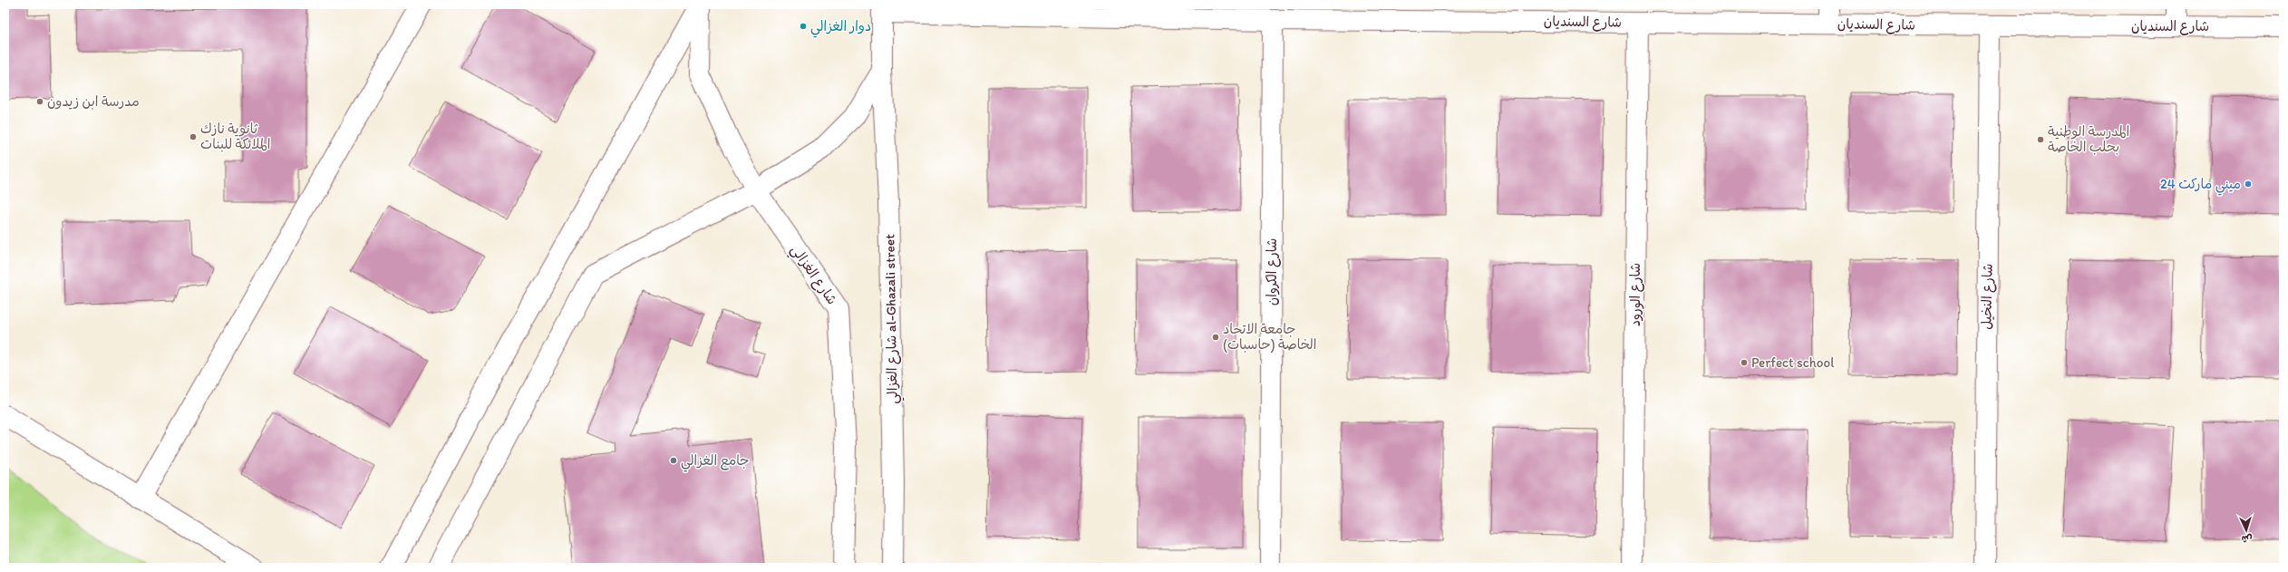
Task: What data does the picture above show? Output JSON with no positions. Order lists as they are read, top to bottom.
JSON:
{
  "streets": {
    "street": [
      "شارع السنديان",
      "شارع الكروان",
      "شارع الغزالي",
      "شارع الورود",
      "شارع النخيل",
      "شارع الغزالي al-Ghazali street"
    ]
  },
  "crossings": [
    ["شارع السنديان", "شارع الكروان"],
    ["شارع السنديان", "شارع الورود"],
    ["شارع السنديان", "شارع النخيل"]
  ],
  "places": [
    "دوار الغزالي",
    "مدرسة ابن زيدون",
    "ثانوية نازك الملائكة للبنات",
    "المدرسة الوطنية بحلب الخاصة",
    "ميني ماركت 24",
    "جامعة الاتحاد الخاصة (حاسبات)",
    "Perfect school",
    "جامع الغزالي"
  ],
  "north": "bottom"
}
